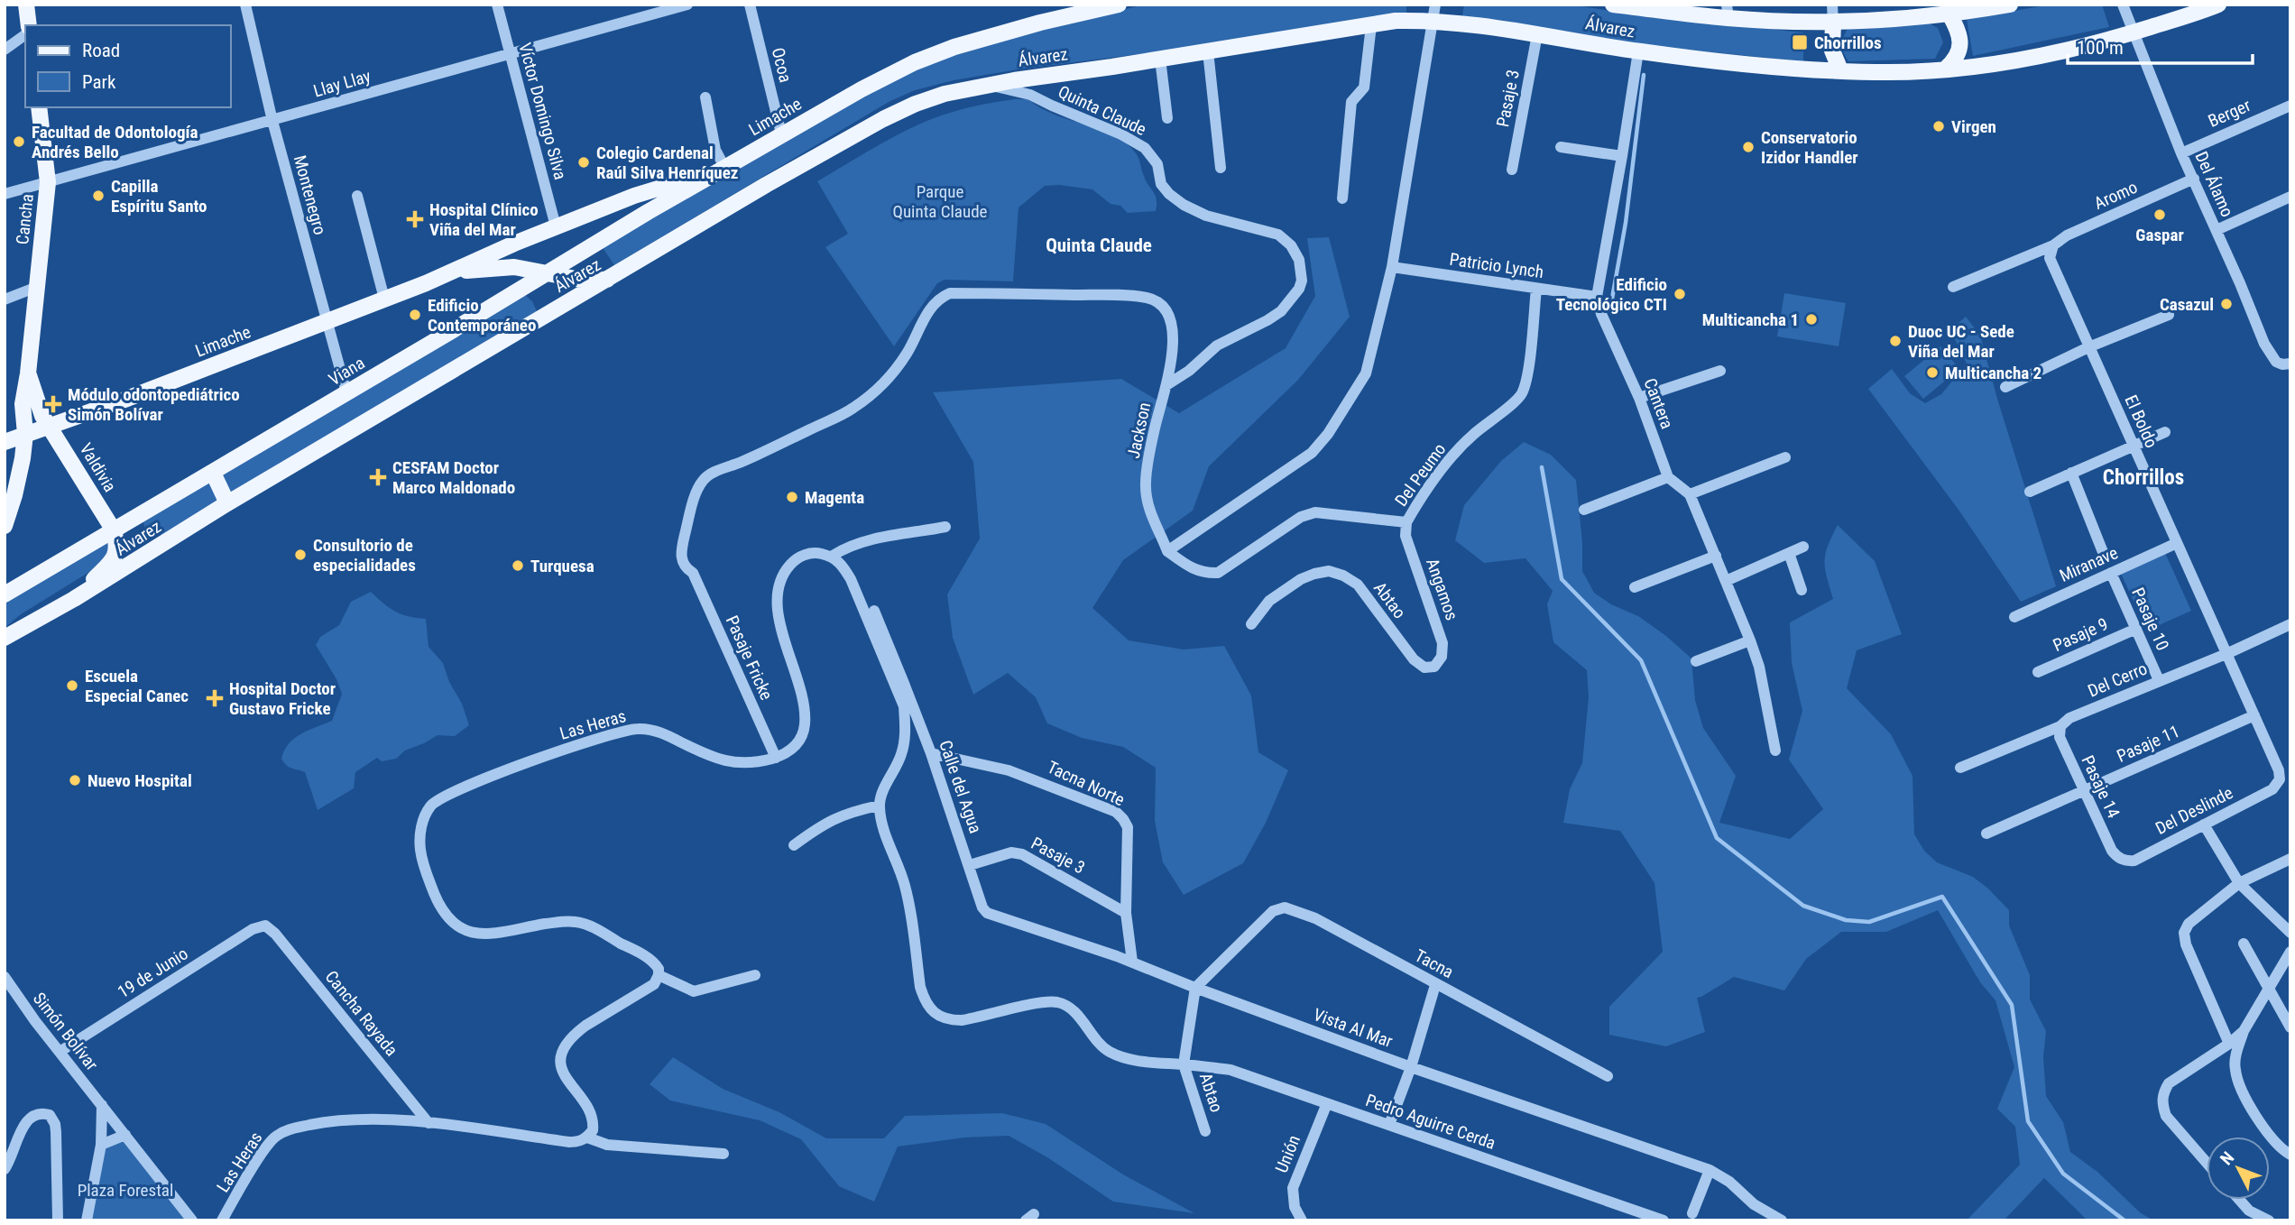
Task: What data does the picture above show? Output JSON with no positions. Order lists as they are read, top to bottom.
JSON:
{
  "streets": {
    "main road": [
      "Álvarez",
      "Limache",
      "Cancha",
      "Viana",
      "Valdivia"
    ],
    "street": [
      "Ocoa",
      "Llay Llay",
      "Pasaje 3",
      "Quinta Claude",
      "Víctor Domingo Silva",
      "Berger",
      "Del Álamo",
      "Montenegro",
      "Aromo",
      "Patricio Lynch",
      "Cantera",
      "El Boldo",
      "Jackson",
      "Del Peumo",
      "Miranave",
      "Angamos",
      "Abtao",
      "Pasaje 10",
      "Pasaje 9",
      "Pasaje Fricke",
      "Del Cerro",
      "Las Heras",
      "Pasaje 11",
      "Tacna Norte",
      "Calle del Agua",
      "Pasaje 14",
      "Del Deslinde",
      "Tacna",
      "19 de Junio",
      "Cancha Rayada",
      "Vista Al Mar",
      "Simón Bolívar",
      "Pedro Aguirre Cerda",
      "Unión"
    ]
  },
  "crossings": [
    ["Álvarez", "Pasaje 3"],
    ["Álvarez", "Quinta Claude"],
    ["Álvarez", "Limache"],
    ["Álvarez", "Del Álamo"],
    ["Álvarez", "Cantera"],
    ["Ocoa", "Limache"],
    ["Llay Llay", "Víctor Domingo Silva"],
    ["Llay Llay", "Montenegro"],
    ["Llay Llay", "Cancha"],
    ["Pasaje 3", "Tacna Norte"],
    ["Pasaje 3", "Calle del Agua"],
    ["Quinta Claude", "Jackson"],
    ["Víctor Domingo Silva", "Limache"],
    ["Berger", "Del Álamo"],
    ["Limache", "Montenegro"],
    ["Limache", "Cancha"],
    ["Limache", "Viana"],
    ["Limache", "Valdivia"],
    ["Del Álamo", "Aromo"],
    ["Montenegro", "Viana"],
    ["Aromo", "El Boldo"],
    ["Cancha", "Valdivia"],
    ["Patricio Lynch", "Cantera"],
    ["Patricio Lynch", "Del Peumo"],
    ["Viana", "Valdivia"],
    ["El Boldo", "Miranave"],
    ["El Boldo", "Del Cerro"],
    ["El Boldo", "Pasaje 11"],
    ["El Boldo", "Del Deslinde"],
    ["Jackson", "Del Peumo"],
    ["Jackson", "Pasaje Fricke"],
    ["Del Peumo", "Angamos"],
    ["Miranave", "Pasaje 10"],
    ["Angamos", "Abtao"],
    ["Abtao", "Tacna"],
    ["Abtao", "Vista Al Mar"],
    ["Abtao", "Pedro Aguirre Cerda"],
    ["Pasaje 10", "Pasaje 9"],
    ["Pasaje 10", "Del Cerro"],
    ["Pasaje Fricke", "Las Heras"],
    ["Del Cerro", "Pasaje 14"],
    ["Las Heras", "Cancha Rayada"],
    ["Pasaje 11", "Pasaje 14"],
    ["Tacna Norte", "Calle del Agua"],
    ["Tacna Norte", "Vista Al Mar"],
    ["Calle del Agua", "Vista Al Mar"],
    ["Pasaje 14", "Del Deslinde"],
    ["Tacna", "Vista Al Mar"],
    ["19 de Junio", "Cancha Rayada"],
    ["19 de Junio", "Simón Bolívar"],
    ["Pedro Aguirre Cerda", "Unión"]
  ],
  "districts": ["Quinta Claude", "Chorrillos"],
  "parks": ["Parque Quinta Claude", "Plaza Forestal"],
  "places": {
    "transit": ["Chorrillos"],
    "other": [
      "Virgen",
      "Facultad de Odontología Andrés Bello",
      "Conservatorio Izidor Handler",
      "Colegio Cardenal Raúl Silva Henríquez",
      "Capilla Espíritu Santo",
      "Gaspar",
      "Edificio Tecnológico CTI",
      "Casazul",
      "Edificio Contemporáneo",
      "Multicancha 1",
      "Duoc UC - Sede Viña del Mar",
      "Multicancha 2",
      "Magenta",
      "Consultorio de especialidades",
      "Turquesa",
      "Escuela Especial Canec",
      "Nuevo Hospital"
    ],
    "health": [
      "Hospital Clínico Viña del Mar",
      "Módulo odontopediátrico Simón Bolívar",
      "CESFAM Doctor Marco Maldonado",
      "Hospital Doctor Gustavo Fricke"
    ]
  },
  "legend": ["Road", "Park"],
  "scale_bar": "100 m",
  "north": "top left"
}
